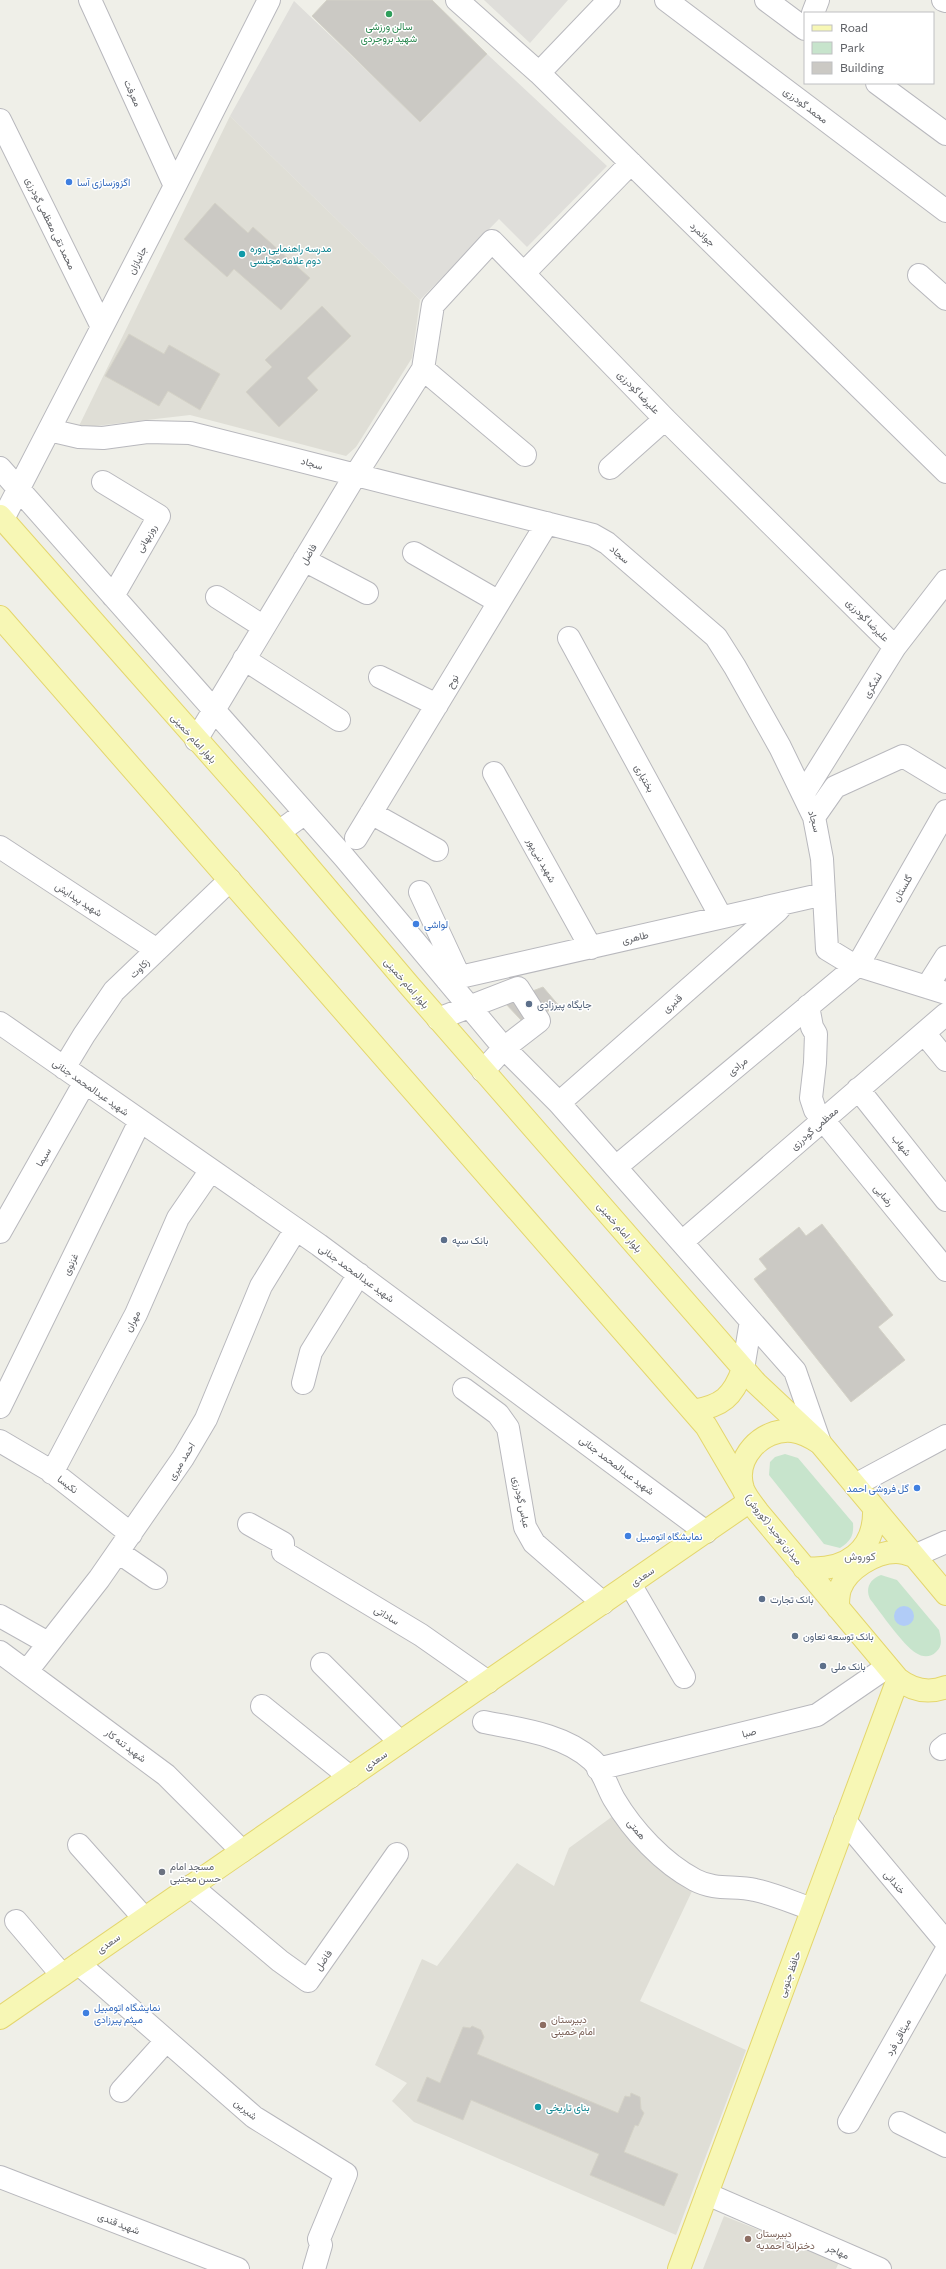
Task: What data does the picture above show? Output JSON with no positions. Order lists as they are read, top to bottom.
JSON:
{
  "streets": {
    "main road": [
      "بلوار امام خمینی",
      "میدان توحید (کوروش)",
      "سعدی",
      "حافظ جنوبی"
    ],
    "street": [
      "معرفت",
      "محمد گودرزی",
      "محمد تقی معظمی گودرزی",
      "جوانمرد",
      "جانبازان",
      "علیرضا گودرزی",
      "سجاد",
      "روزبهانی",
      "فاضل",
      "نوح",
      "لشگری",
      "بختیاری",
      "شهید نبی‌پور",
      "گلستان",
      "شهید پیدایش",
      "طاهری",
      "زکاوت",
      "قنبری",
      "مرادی",
      "شهید عبدالمحمد جنانی",
      "معظمی گودرزی",
      "شهاب",
      "سیما",
      "رضایی",
      "غزنوی",
      "مهران",
      "احمد میری",
      "نکیسا",
      "عباس گودرزی",
      "ساداتی",
      "صبا",
      "شهید تنه کار",
      "همتی",
      "خندانی",
      "میثاقی فرد",
      "شیرین",
      "شهید قندی",
      "مهاجر"
    ]
  },
  "crossings": [
    ["معرفت", "جانبازان"],
    ["محمد تقی معظمی گودرزی", "جانبازان"],
    ["جانبازان", "سجاد"],
    ["جانبازان", "بلوار امام خمینی"],
    ["علیرضا گودرزی", "فاضل"],
    ["علیرضا گودرزی", "لشگری"],
    ["سجاد", "فاضل"],
    ["سجاد", "نوح"],
    ["سجاد", "لشگری"],
    ["سجاد", "گلستان"],
    ["سجاد", "طاهری"],
    ["سجاد", "مرادی"],
    ["فاضل", "بلوار امام خمینی"],
    ["فاضل", "سعدی"],
    ["بلوار امام خمینی", "میدان توحید (کوروش)"],
    ["بلوار امام خمینی", "سعدی"],
    ["بختیاری", "طاهری"],
    ["شهید نبی‌پور", "طاهری"],
    ["گلستان", "مرادی"],
    ["شهید پیدایش", "زکاوت"],
    ["طاهری", "قنبری"],
    ["زکاوت", "شهید عبدالمحمد جنانی"],
    ["مرادی", "رضایی"],
    ["شهید عبدالمحمد جنانی", "سیما"],
    ["شهید عبدالمحمد جنانی", "غزنوی"],
    ["شهید عبدالمحمد جنانی", "مهران"],
    ["شهید عبدالمحمد جنانی", "احمد میری"],
    ["شهید عبدالمحمد جنانی", "سعدی"],
    ["معظمی گودرزی", "شهاب"],
    ["معظمی گودرزی", "رضایی"],
    ["مهران", "نکیسا"],
    ["احمد میری", "نکیسا"],
    ["احمد میری", "شهید تنه کار"],
    ["عباس گودرزی", "سعدی"],
    ["میدان توحید (کوروش)", "سعدی"],
    ["میدان توحید (کوروش)", "صبا"],
    ["میدان توحید (کوروش)", "حافظ جنوبی"],
    ["سعدی", "ساداتی"],
    ["سعدی", "شهید تنه کار"],
    ["سعدی", "شیرین"],
    ["صبا", "همتی"],
    ["صبا", "حافظ جنوبی"],
    ["همتی", "حافظ جنوبی"],
    ["خندانی", "حافظ جنوبی"],
    ["حافظ جنوبی", "مهاجر"]
  ],
  "districts": ["کوروش"],
  "places": [
    "سالن ورزشی شهید بروجردی",
    "اگزوزسازی آسا",
    "مدرسه راهنمایی دوره دوم علامه مجلسی",
    "لواشی",
    "جایگاه پیرزادی",
    "بانک سپه",
    "گل فروشی احمد",
    "نمایشگاه اتومبیل",
    "بانک تجارت",
    "بانک توسعه تعاون",
    "بانک ملی",
    "مسجد امام حسن مجتبی",
    "نمایشگاه اتومبیل میثم پیرزادی",
    "دبیرستان امام خمینی",
    "بنای تاریخی",
    "دبیرستان دخترانه احمدیه"
  ],
  "legend": ["Road", "Park", "Building"]
}
